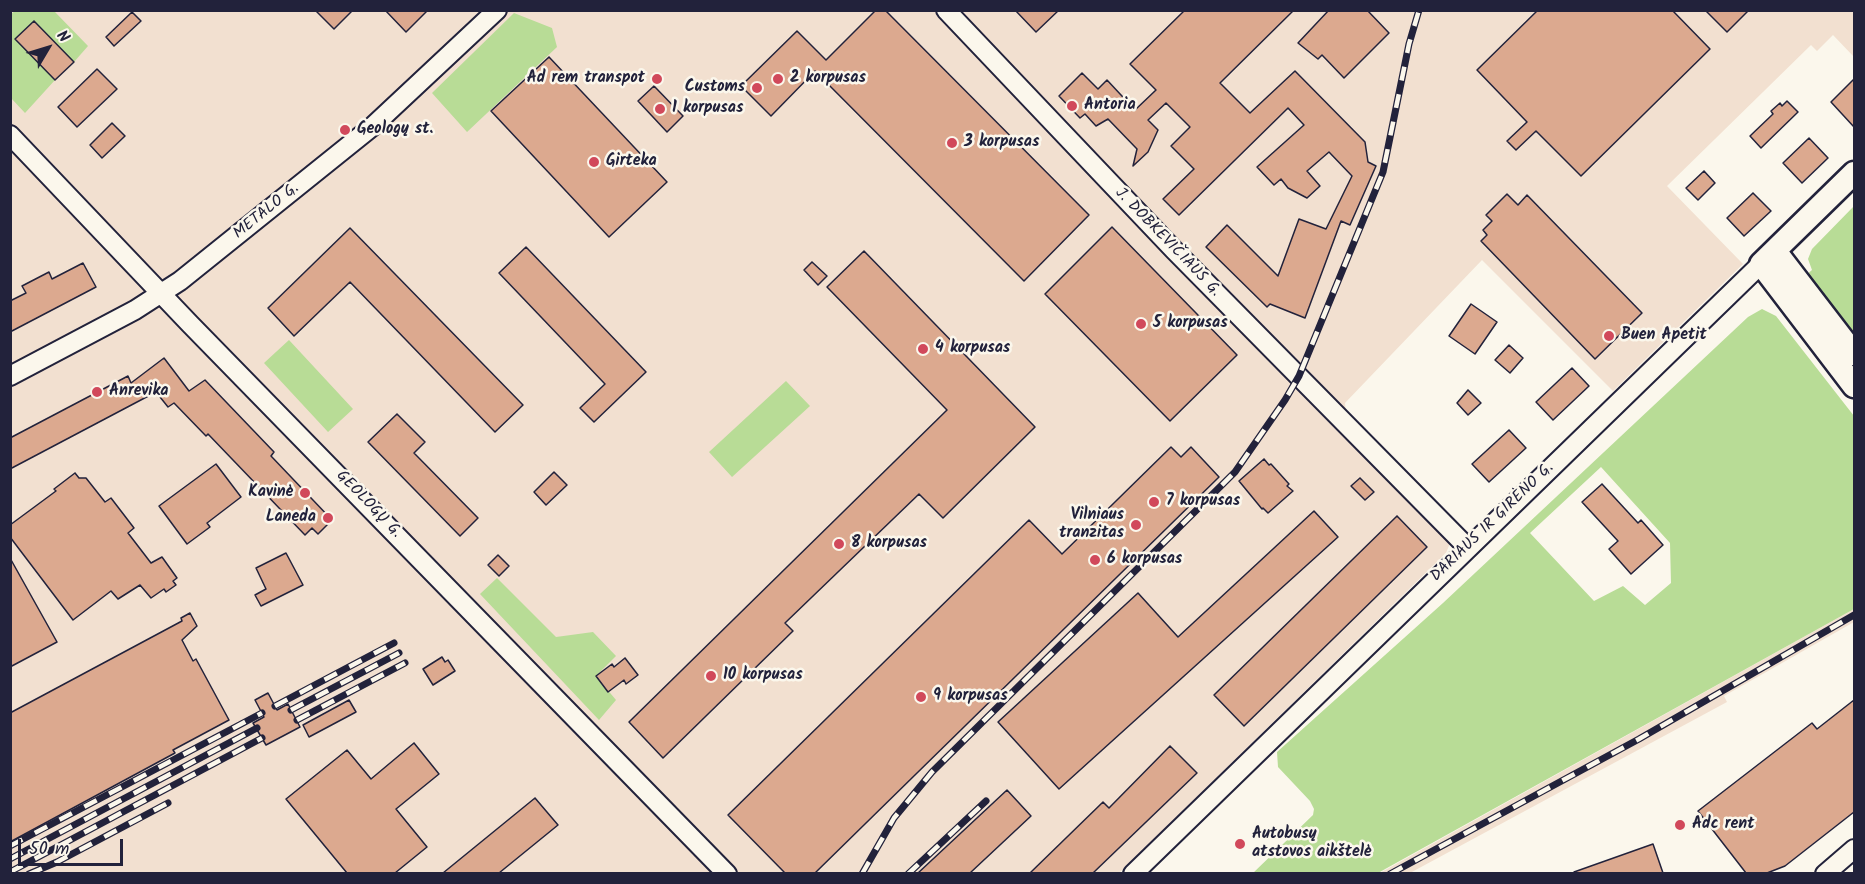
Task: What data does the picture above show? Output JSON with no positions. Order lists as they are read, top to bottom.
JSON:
{
  "streets": {
    "main road": ["DARIAUS IR GIRĖNO G."],
    "street": ["METALO G.", "J. DOBKEVIČIAUS G.", "GEOLOGŲ G."]
  },
  "crossings": [
    ["METALO G.", "GEOLOGŲ G."],
    ["J. DOBKEVIČIAUS G.", "DARIAUS IR GIRĖNO G."]
  ],
  "places": [
    "Ad rem transpot",
    "2 korpusas",
    "Customs",
    "Antoria",
    "1 korpusas",
    "Geologų st.",
    "3 korpusas",
    "Girteka",
    "5 korpusas",
    "Buen Apetit",
    "4 korpusas",
    "Anrevika",
    "Kavinė",
    "7 korpusas",
    "Laneda",
    "Vilniaus tranzitas",
    "8 korpusas",
    "6 korpusas",
    "10 korpusas",
    "9 korpusas",
    "Adc rent",
    "Autobusų atstovos aikštelė"
  ],
  "scale_bar": "50 m",
  "north": "top right"
}
